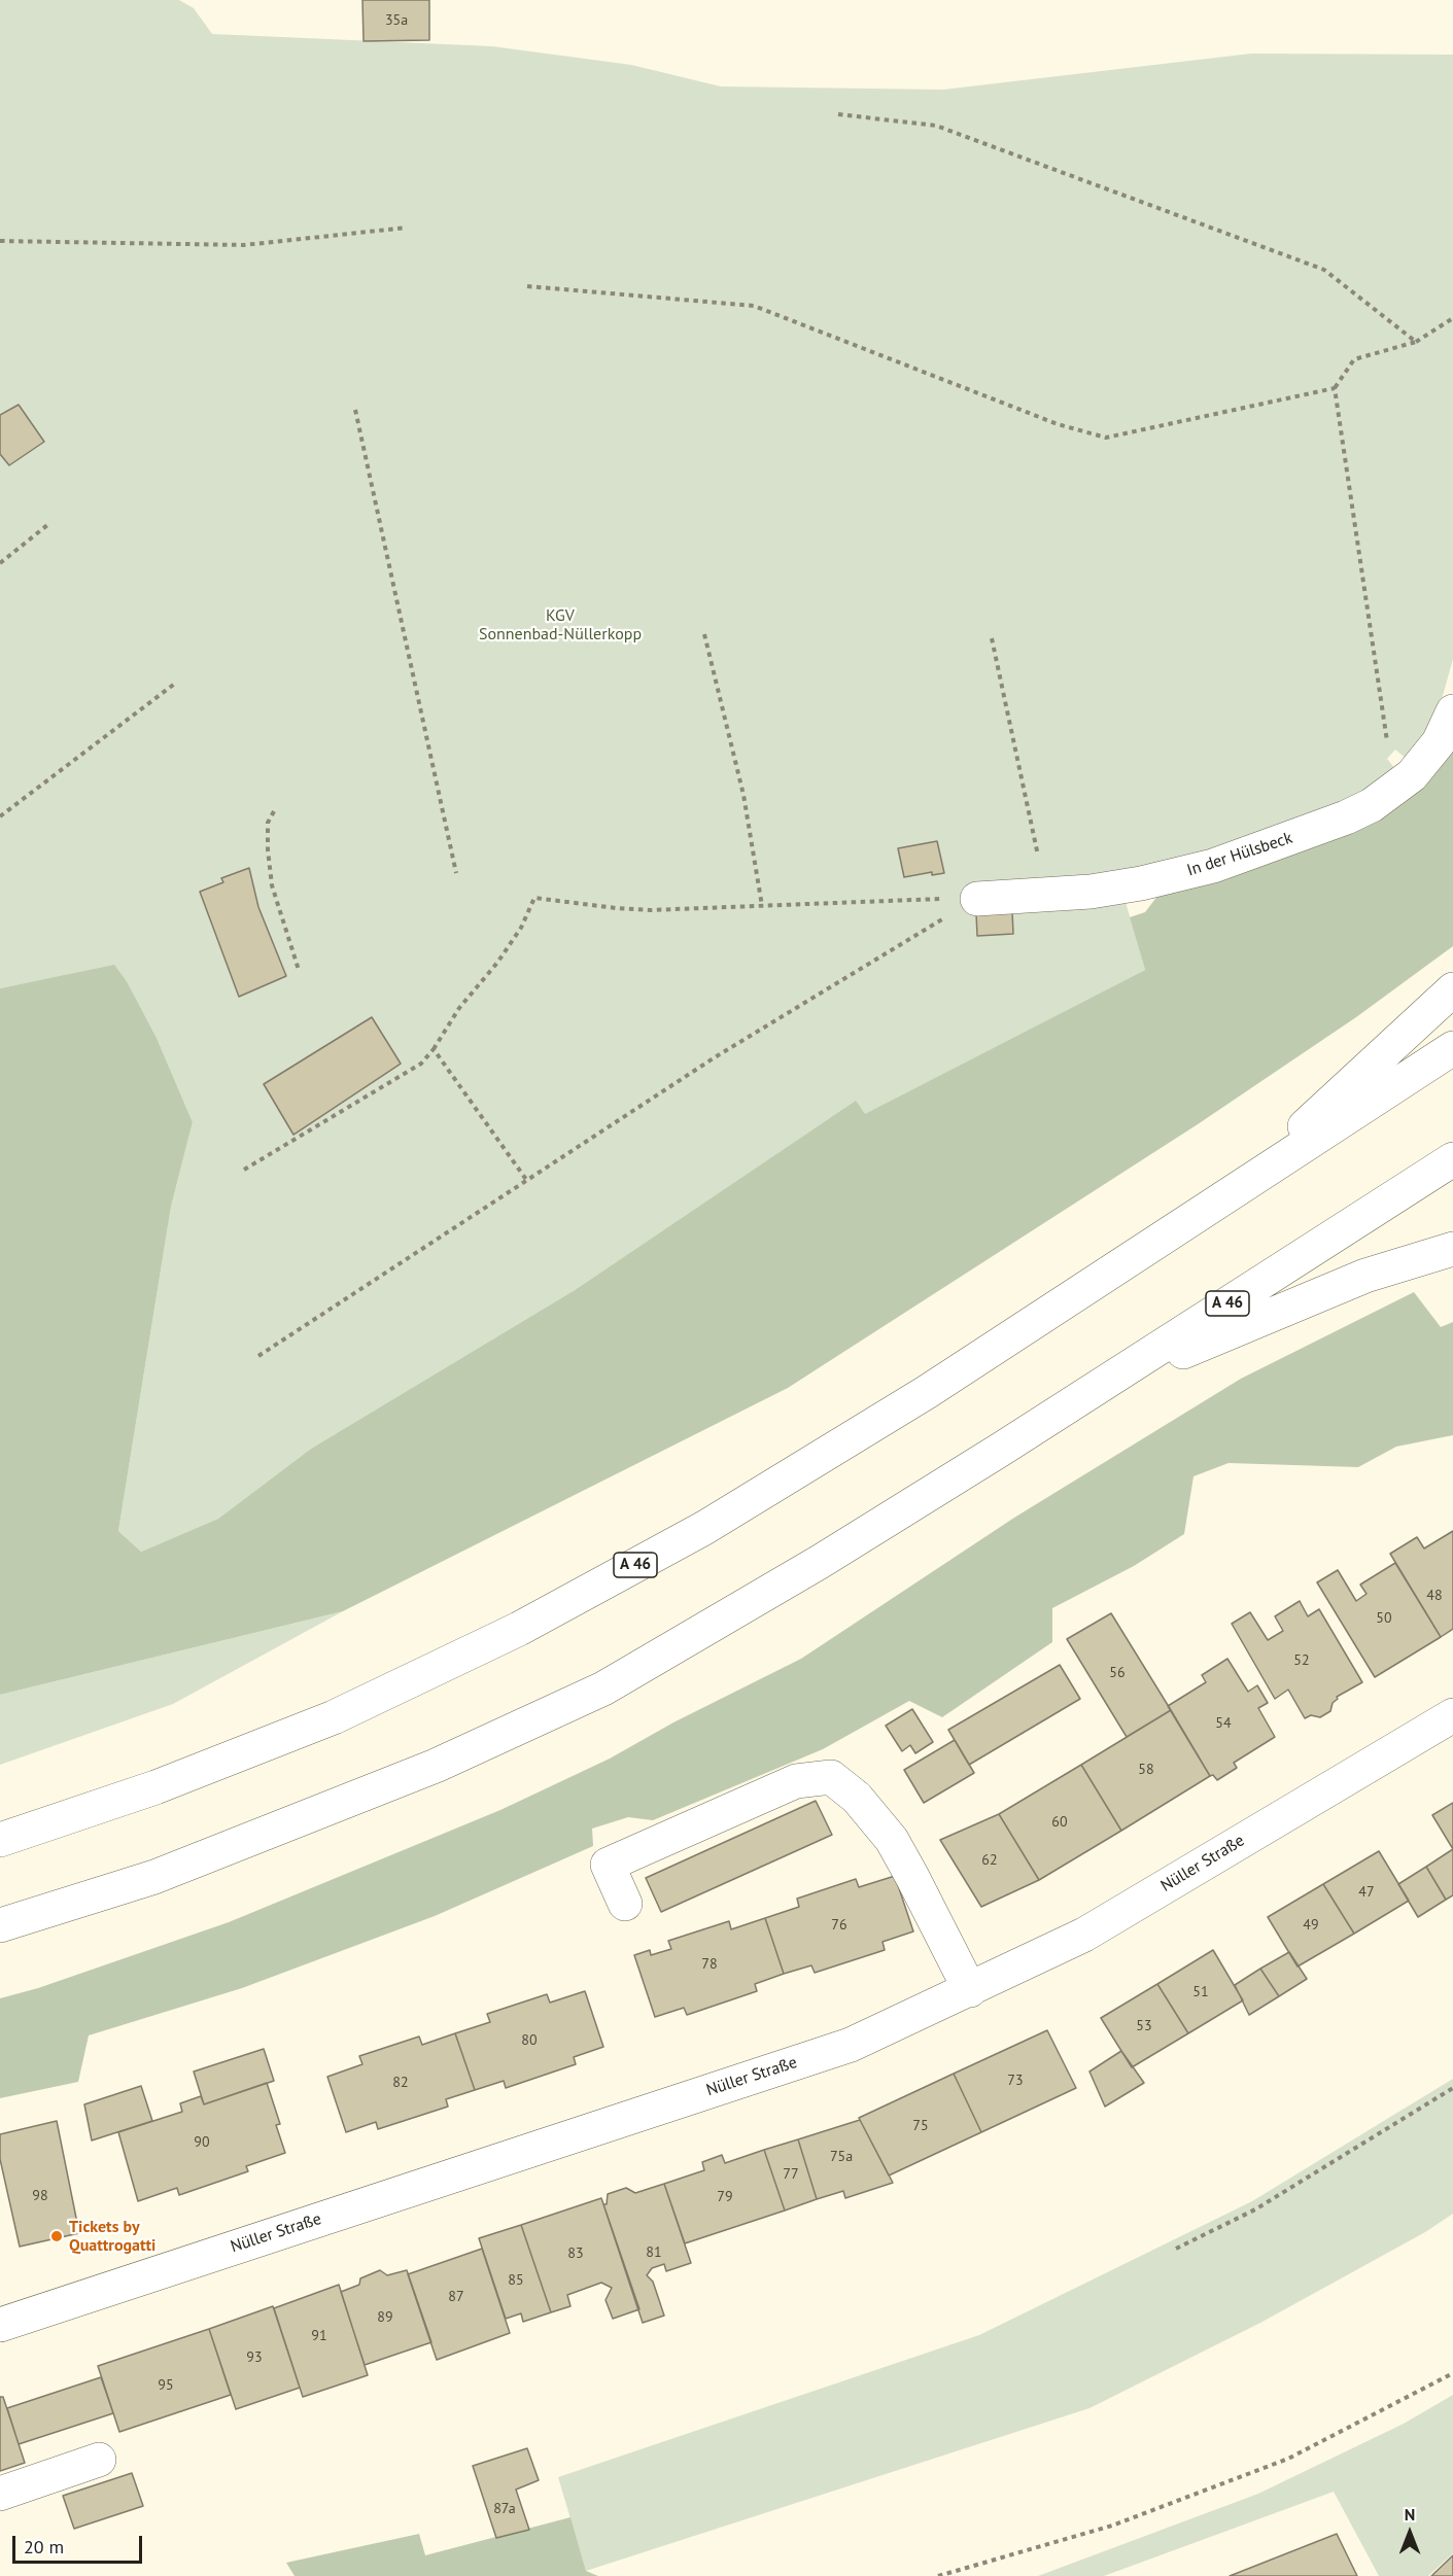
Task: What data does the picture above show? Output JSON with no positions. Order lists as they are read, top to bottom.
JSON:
{
  "streets": {
    "main road": ["In der Hülsbeck", "A 46", "Nüller Straße"]
  },
  "parks": ["KGV Sonnenbad-Nüllerkopp"],
  "places": ["Tickets by Quattrogatti"],
  "house_numbers": [
    "35a",
    "48",
    "50",
    "52",
    "56",
    "54",
    "58",
    "60",
    "62",
    "47",
    "76",
    "49",
    "78",
    "51",
    "53",
    "80",
    "73",
    "82",
    "75",
    "90",
    "75a",
    "77",
    "98",
    "79",
    "81",
    "83",
    "85",
    "87",
    "89",
    "91",
    "93",
    "95",
    "87a"
  ],
  "scale_bar": "20 m",
  "north": "top"
}
